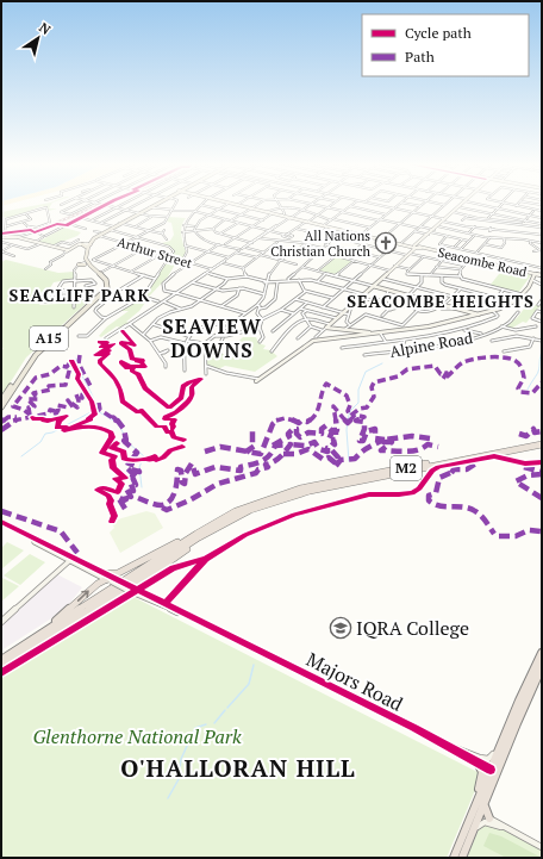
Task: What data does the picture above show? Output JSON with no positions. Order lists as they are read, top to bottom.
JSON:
{
  "streets": {
    "highway": ["M2"],
    "main road": ["Seacombe Road", "A15", "Majors Road"],
    "street": ["Arthur Street", "Alpine Road"]
  },
  "districts": [
    "SEACLIFF PARK",
    "SEACOMBE HEIGHTS",
    "SEAVIEW DOWNS",
    "O'HALLORAN HILL"
  ],
  "parks": ["Glenthorne National Park"],
  "places": {
    "church": ["All Nations Christian Church"],
    "school or university": ["IQRA College"]
  },
  "legend": ["Cycle path", "Path"],
  "north": "top right"
}
